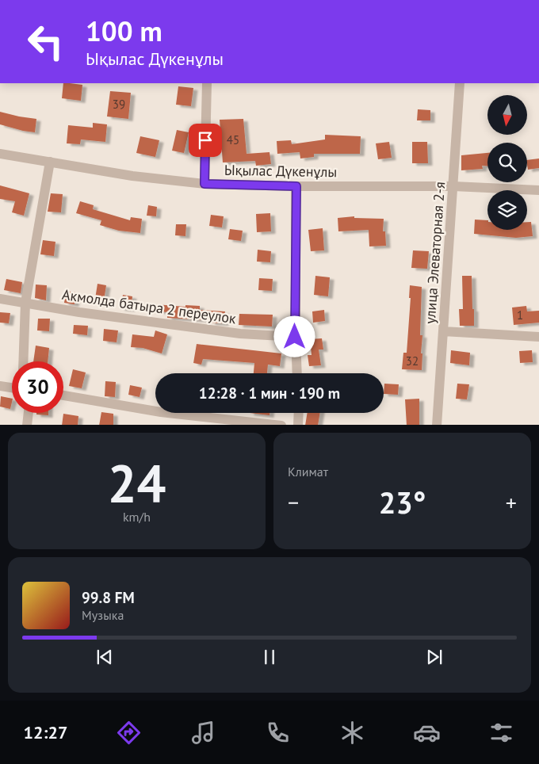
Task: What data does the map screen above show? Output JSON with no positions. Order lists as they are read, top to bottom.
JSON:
{
  "streets": {
    "street": ["Ықылас Дүкенұлы", "улица Элеваторная 2-я", "Акмолда батыра 2 переулок"]
  },
  "crossings": [
    ["Ықылас Дүкенұлы", "улица Элеваторная 2-я"]
  ],
  "house_numbers": [
    "39",
    "45",
    "1",
    "32"
  ],
  "north": "bottom",
  "page": {
    "turn": ["100 m", "Ықылас Дүкенұлы"],
    "limit": "30",
    "trip": "12:28 · 1 мин · 190 m",
    "tile": [
      ["24", "km/h"],
      "Климат"
    ],
    "heat": ["−", "23°", "+"],
    "song": ["99.8 FM", "Музыка"],
    "tabs": "12:27"
  }
}
